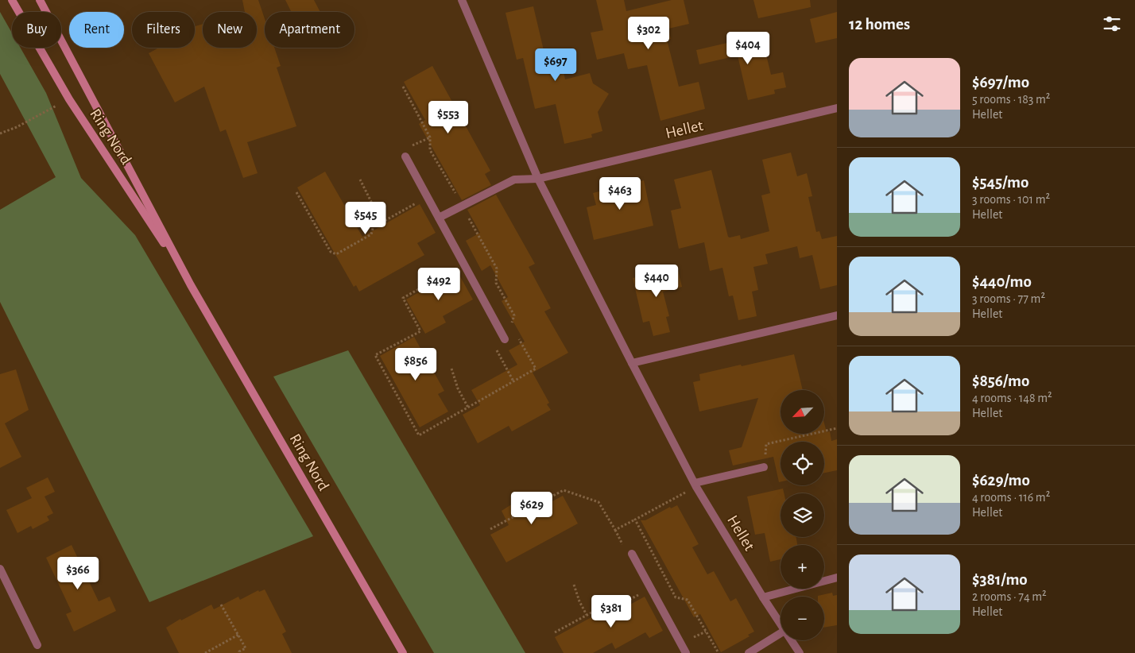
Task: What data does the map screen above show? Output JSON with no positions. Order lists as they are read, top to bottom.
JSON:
{
  "streets": {
    "main road": ["Ring Nord"],
    "street": ["Hellet"]
  },
  "north": "bottom left",
  "page": {
    "heading": "12 homes",
    "chip": [
      "Buy",
      "Rent",
      "Filters",
      "New",
      "Apartment"
    ],
    "price": [
      "$302",
      "$404",
      "$697",
      "$553",
      "$463",
      "$545",
      "$440",
      "$492",
      "$856",
      "$629",
      "$366",
      "$381"
    ],
    "list": [
      {
        "name": "$697/mo",
        "note": "5 rooms · 183 m² · Hellet"
      },
      {
        "name": "$545/mo",
        "note": "3 rooms · 101 m² · Hellet"
      },
      {
        "name": "$440/mo",
        "note": "3 rooms · 77 m² · Hellet"
      },
      {
        "name": "$856/mo",
        "note": "4 rooms · 148 m² · Hellet"
      },
      {
        "name": "$629/mo",
        "note": "4 rooms · 116 m² · Hellet"
      },
      {
        "name": "$381/mo",
        "note": "2 rooms · 74 m² · Hellet"
      }
    ],
    "map_buttons": ["+", "−"]
  }
}
